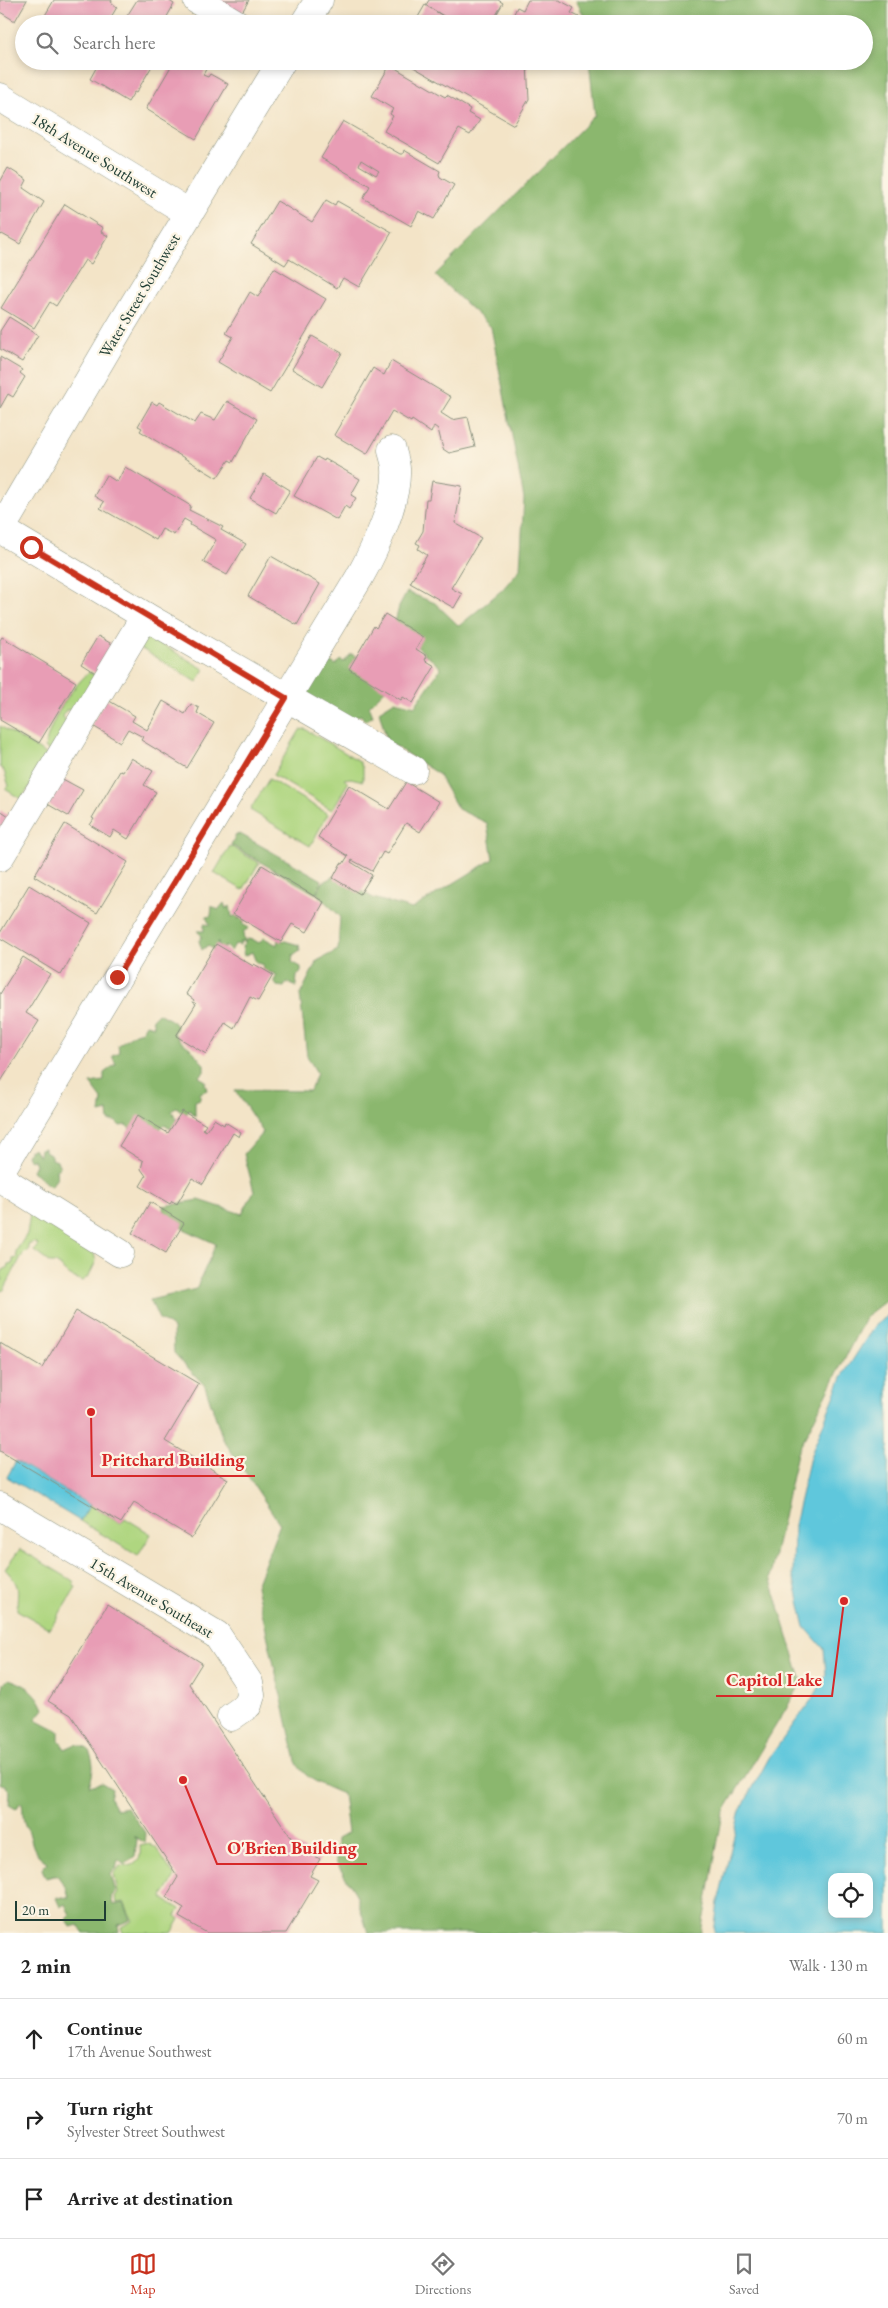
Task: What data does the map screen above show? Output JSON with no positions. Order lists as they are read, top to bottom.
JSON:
{
  "streets": {
    "street": ["18th Avenue Southwest", "Water Street Southwest", "15th Avenue Southeast"]
  },
  "crossings": [
    ["18th Avenue Southwest", "Water Street Southwest"]
  ],
  "places": ["Pritchard Building", "Capitol Lake", "O'Brien Building"],
  "scale_bar": "20 m",
  "page": {
    "search": "Search here",
    "scale": "20 m",
    "heading": ["2 min", "Walk · 130 m"],
    "list": [
      ["Continue", "17th Avenue Southwest", "60 m"],
      ["Turn right", "Sylvester Street Southwest", "70 m"],
      "Arrive at destination"
    ],
    "nav": ["Map", "Directions", "Saved"]
  }
}
